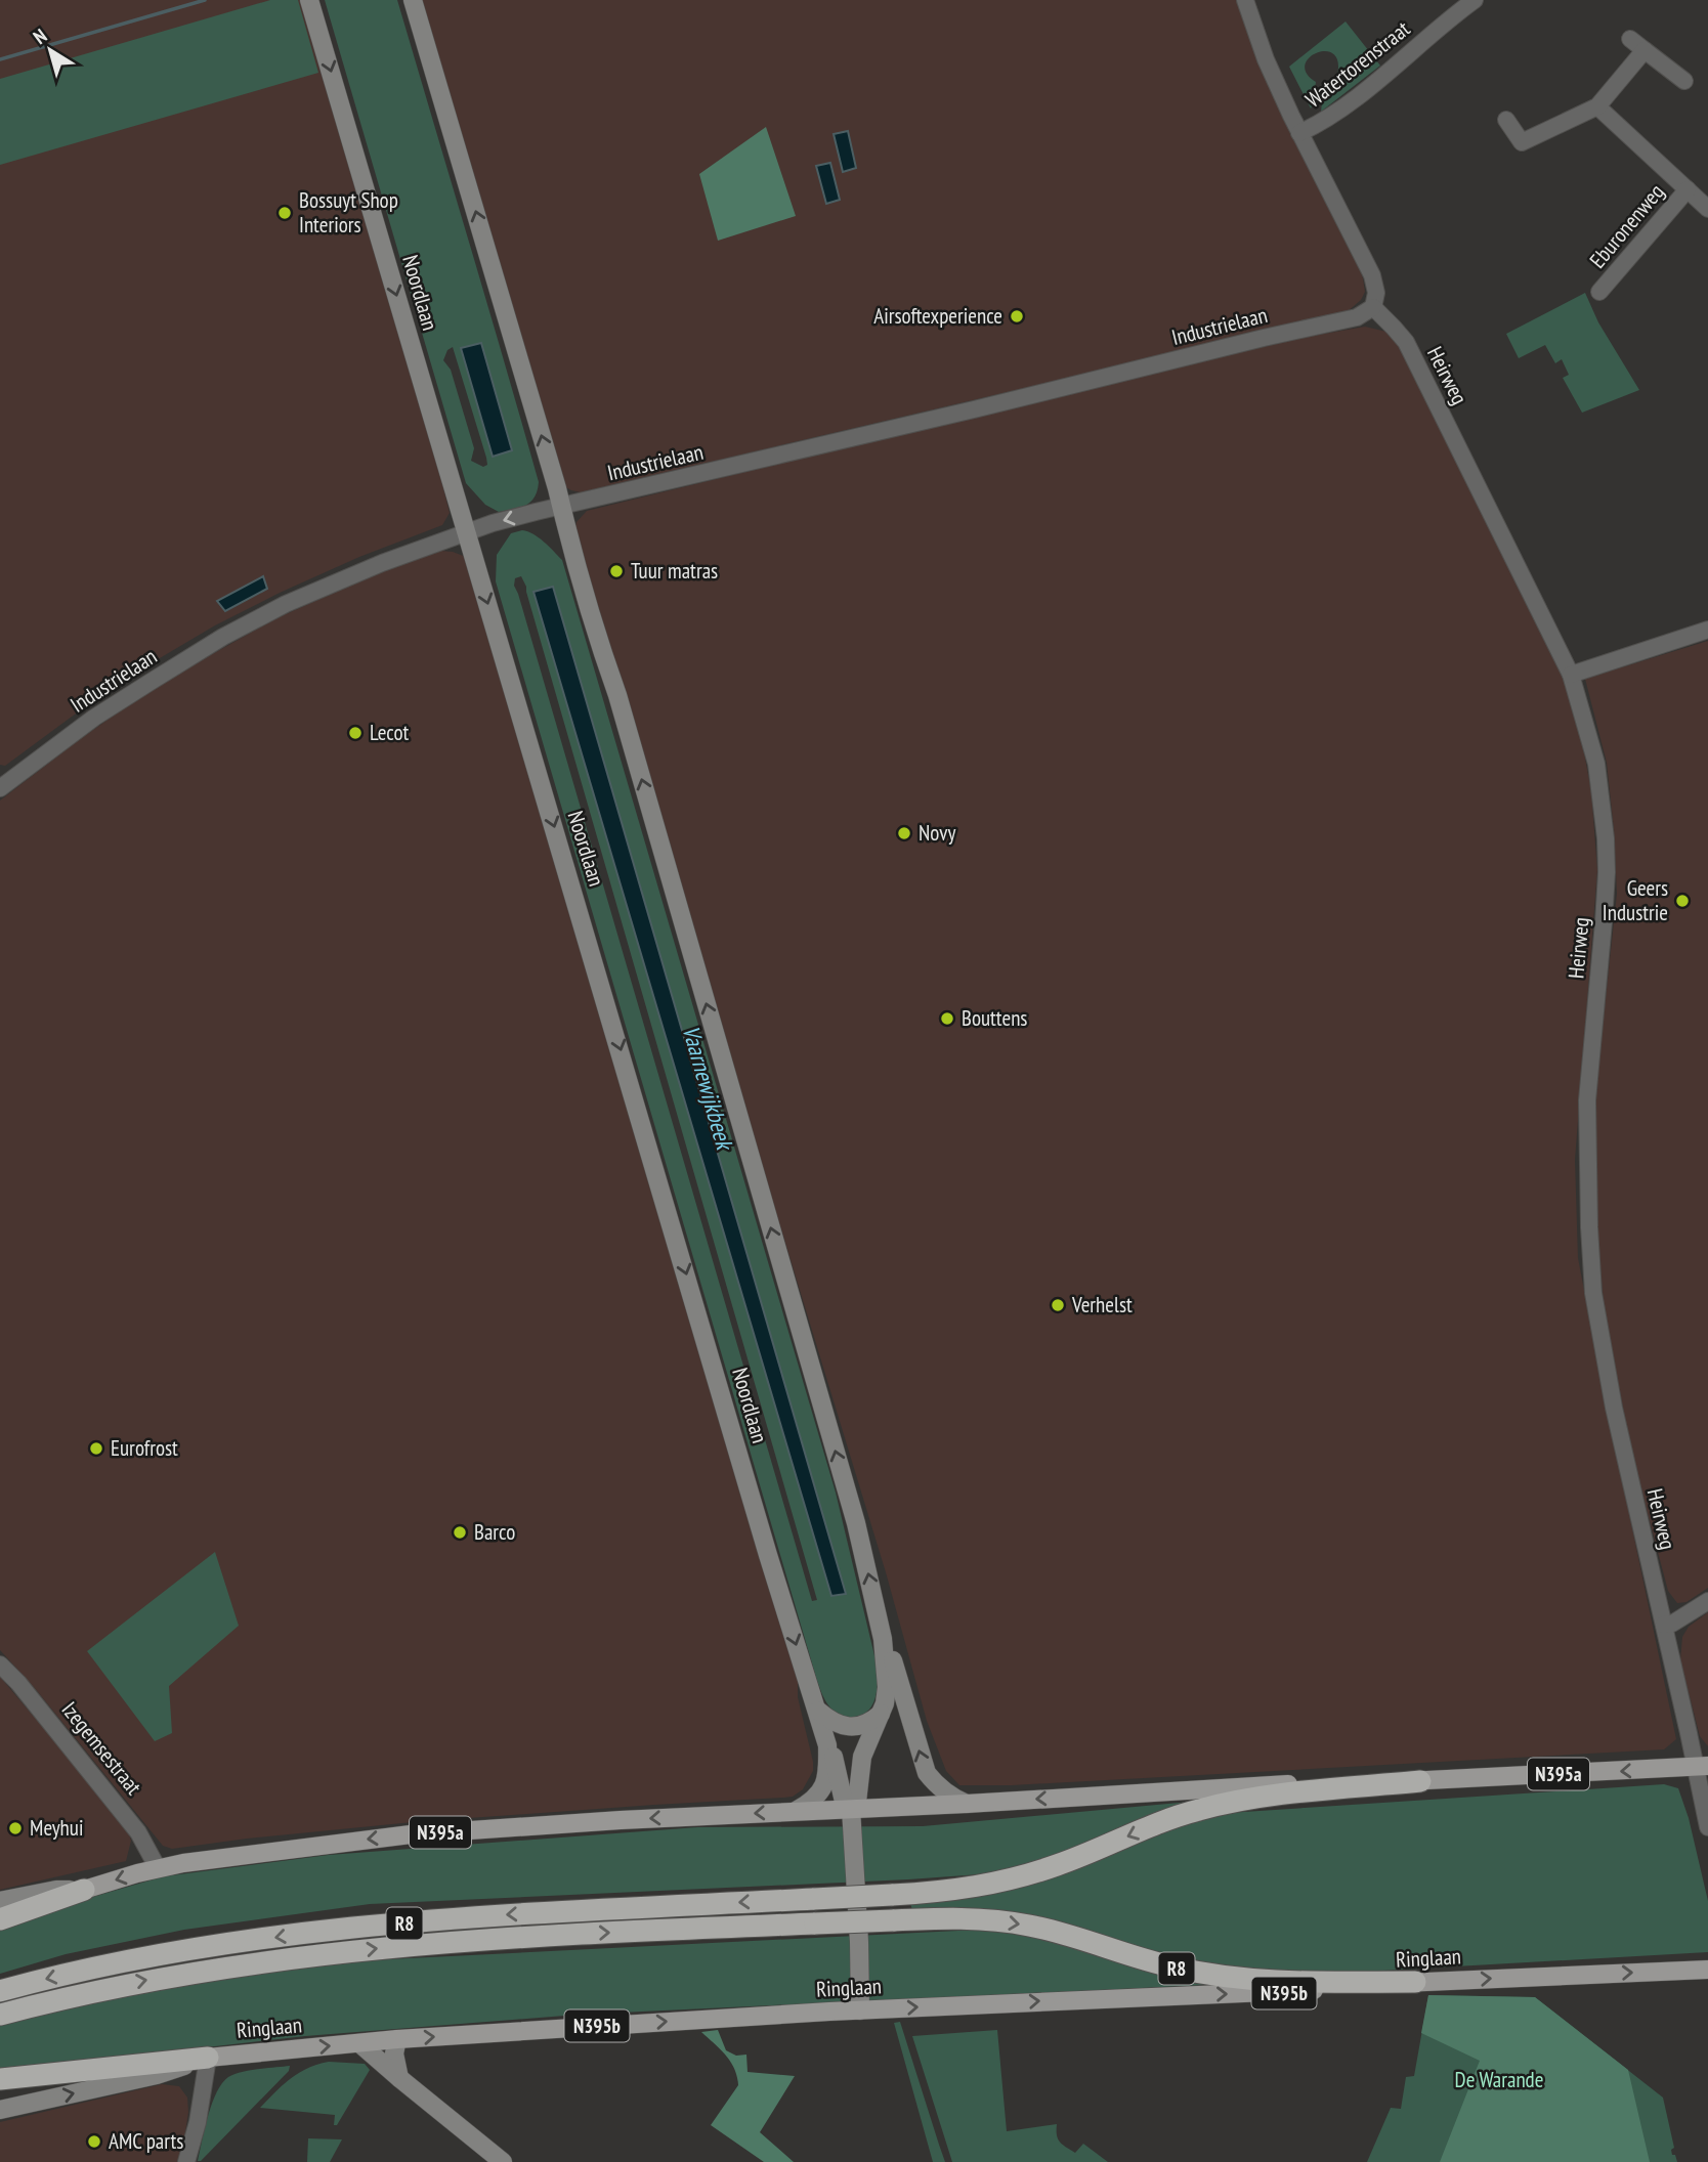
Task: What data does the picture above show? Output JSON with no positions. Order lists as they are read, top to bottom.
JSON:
{
  "streets": {
    "highway": ["R8"],
    "main road": ["N395a", "Ringlaan", "N395b"],
    "street": [
      "Watertorenstraat",
      "Eburonenweg",
      "Noordlaan",
      "Industrielaan",
      "Heirweg",
      "Izegemsestraat"
    ]
  },
  "crossings": [
    ["Noordlaan", "Industrielaan"],
    ["Noordlaan", "N395a"],
    ["Noordlaan", "Ringlaan"],
    ["Industrielaan", "Heirweg"],
    ["Heirweg", "N395a"],
    ["Izegemsestraat", "N395a"],
    ["N395a", "R8"],
    ["R8", "Ringlaan"]
  ],
  "one_way": ["Ringlaan"],
  "water": ["Vaarnewijkbeek"],
  "parks": ["De Warande"],
  "places": [
    "Bossuyt Shop Interiors",
    "Airsoftexperience",
    "Tuur matras",
    "Lecot",
    "Novy",
    "Geers Industrie",
    "Bouttens",
    "Verhelst",
    "Eurofrost",
    "Barco",
    "Meyhui",
    "AMC parts"
  ],
  "north": "top left"
}
